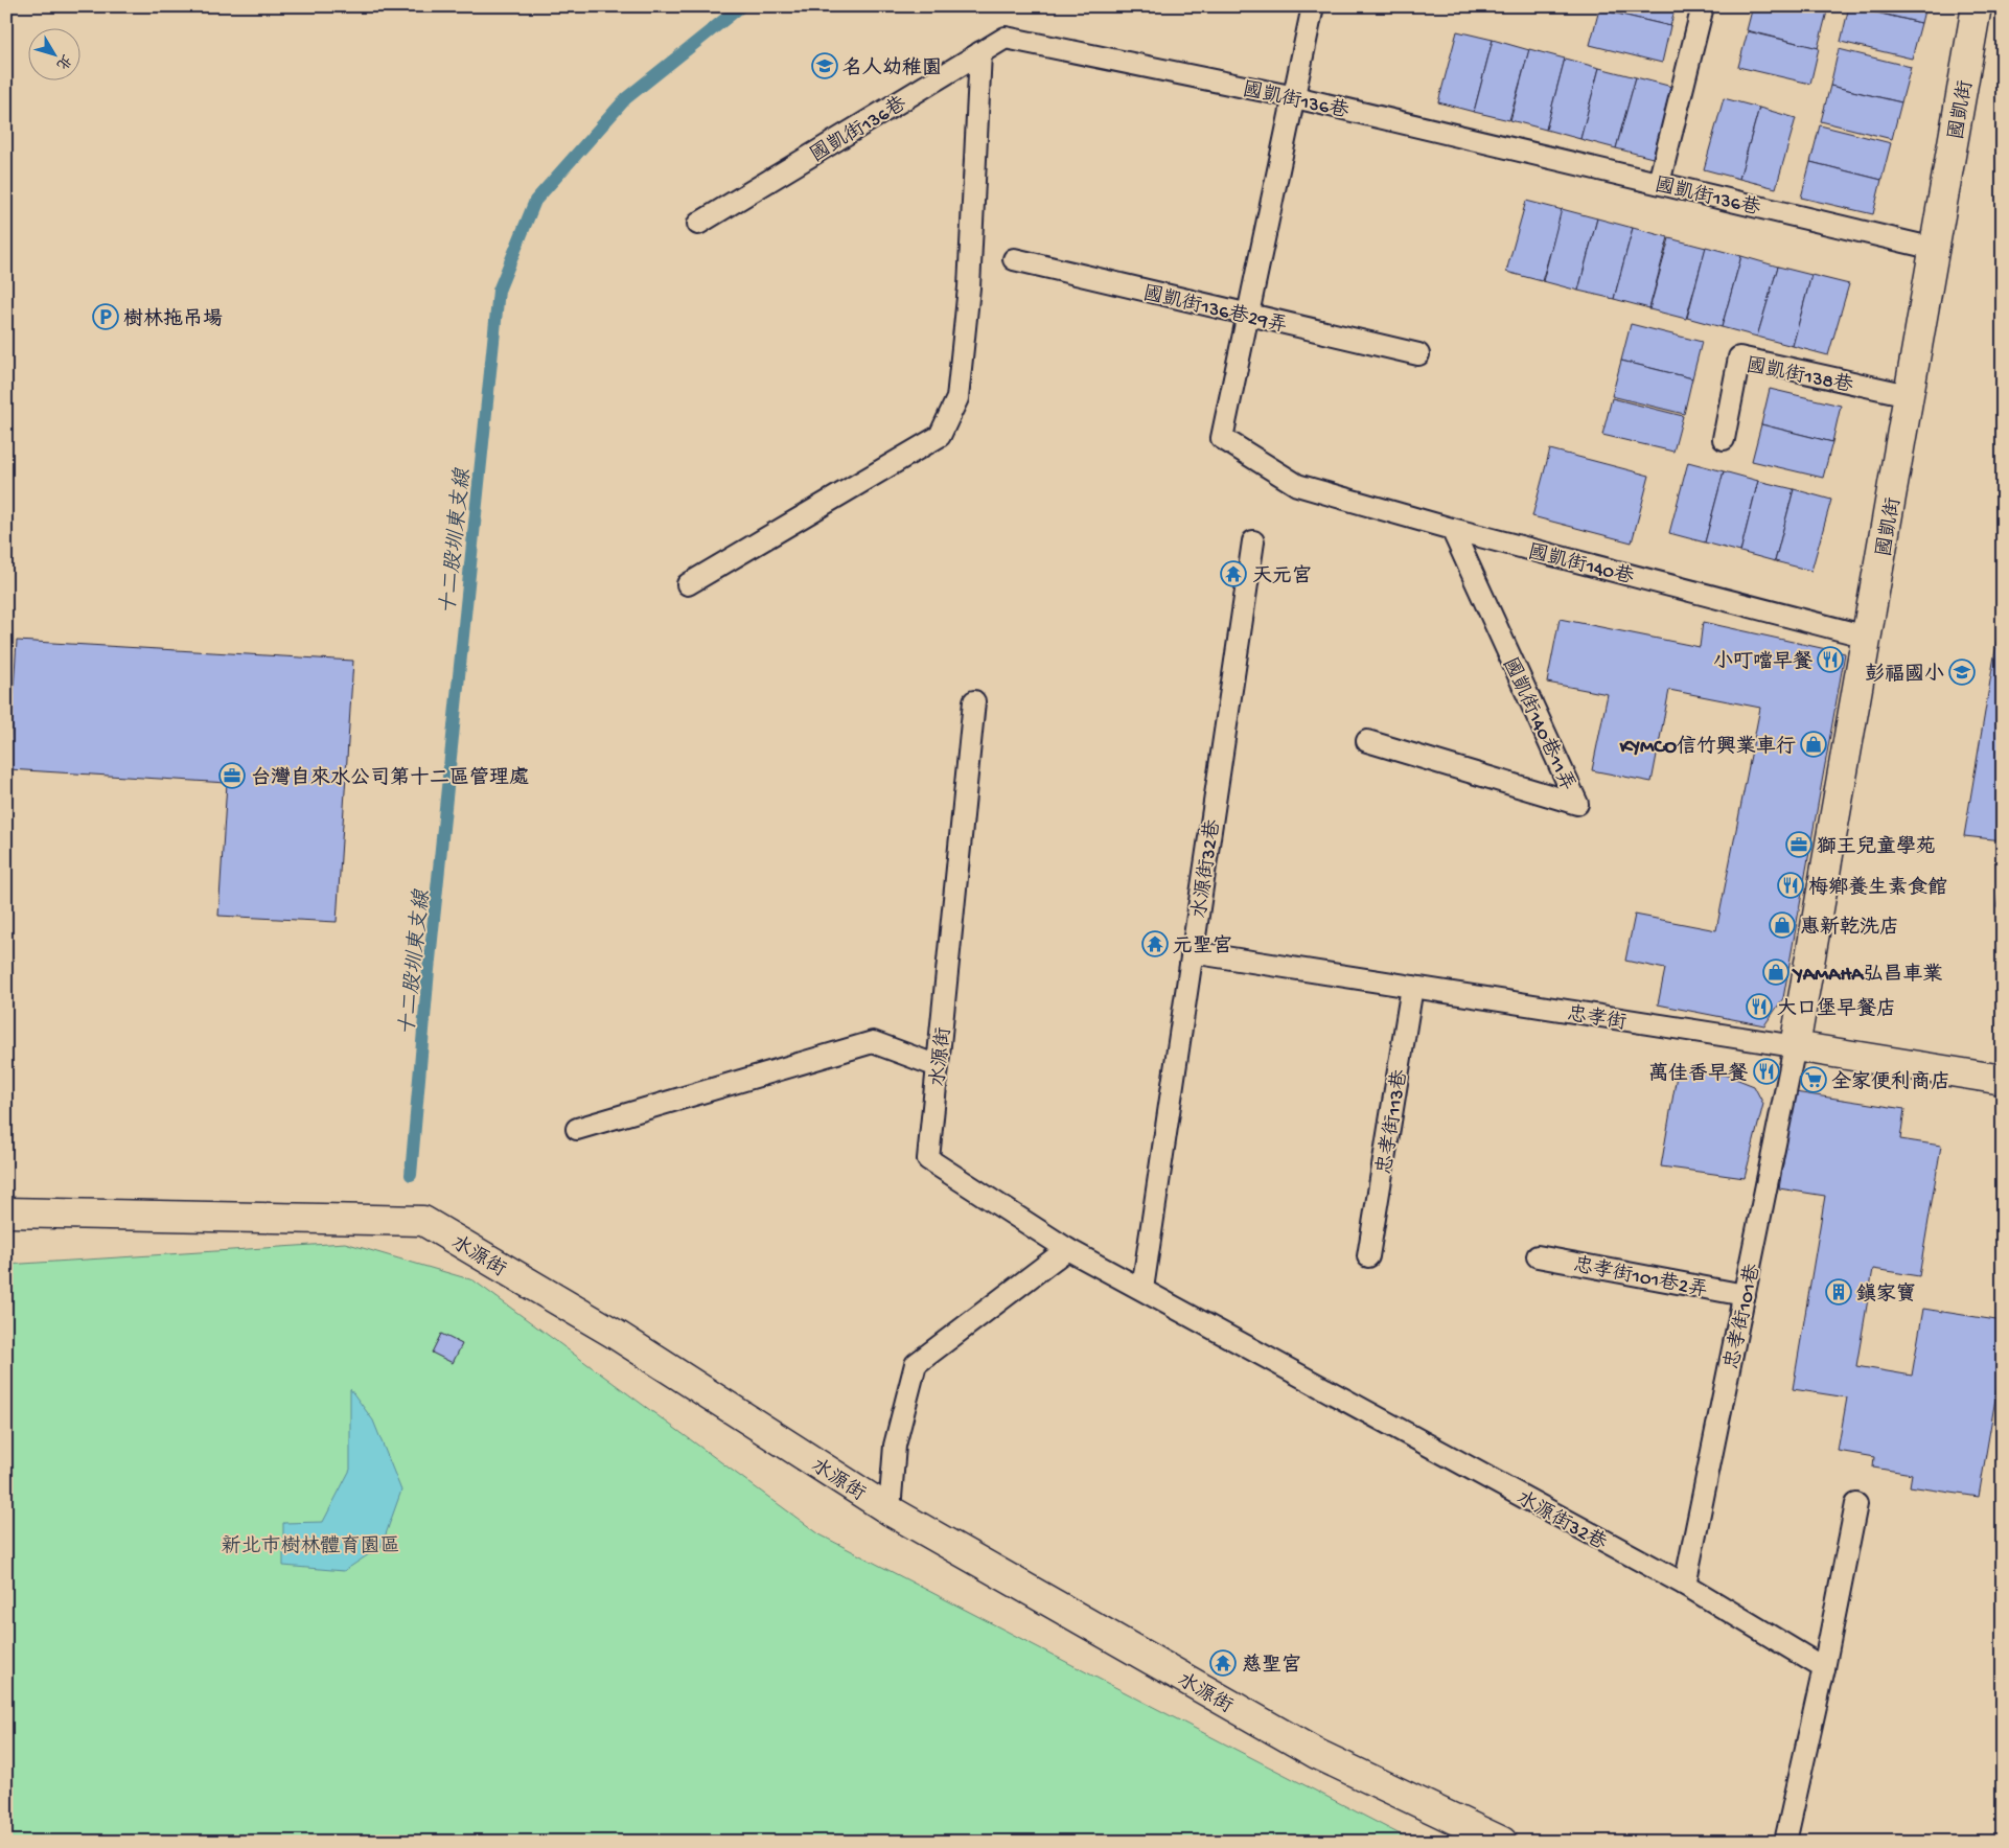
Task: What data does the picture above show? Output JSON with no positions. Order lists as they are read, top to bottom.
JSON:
{
  "streets": {
    "street": ["國凱街", "忠孝街", "水源街"],
    "lane": [
      "國凱街136巷",
      "國凱街136巷29弄",
      "國凱街138巷",
      "國凱街140巷",
      "國凱街140巷11弄",
      "水源街32巷",
      "忠孝街113巷",
      "忠孝街101巷2弄",
      "忠孝街101巷"
    ]
  },
  "crossings": [
    ["國凱街136巷", "國凱街"],
    ["國凱街", "國凱街138巷"],
    ["國凱街", "國凱街140巷"],
    ["國凱街", "忠孝街"],
    ["國凱街", "忠孝街101巷"],
    ["國凱街136巷29弄", "國凱街140巷"],
    ["國凱街140巷", "國凱街140巷11弄"],
    ["水源街32巷", "忠孝街"],
    ["水源街32巷", "水源街"],
    ["水源街32巷", "忠孝街101巷"],
    ["忠孝街", "忠孝街113巷"],
    ["忠孝街", "忠孝街101巷"],
    ["忠孝街101巷2弄", "忠孝街101巷"]
  ],
  "water": ["十二股圳東支線"],
  "parks": ["新北市樹林體育園區"],
  "places": {
    "school or university": ["名人幼稚園", "彭福國小"],
    "parking": ["樹林拖吊場"],
    "temple": ["天元宮", "元聖宮", "慈聖宮"],
    "restaurant": [
      "小叮噹早餐",
      "梅鄉養生素食館",
      "大口堡早餐店",
      "萬佳香早餐"
    ],
    "shop": ["KYMCO信竹興業車行", "惠新乾洗店", "YAMAHA弘昌車業"],
    "office": ["台灣自來水公司第十二區管理處", "獅王兒童學苑"],
    "supermarket": ["全家便利商店"],
    "building": ["鎮家寶"]
  },
  "north": "bottom right"
}
